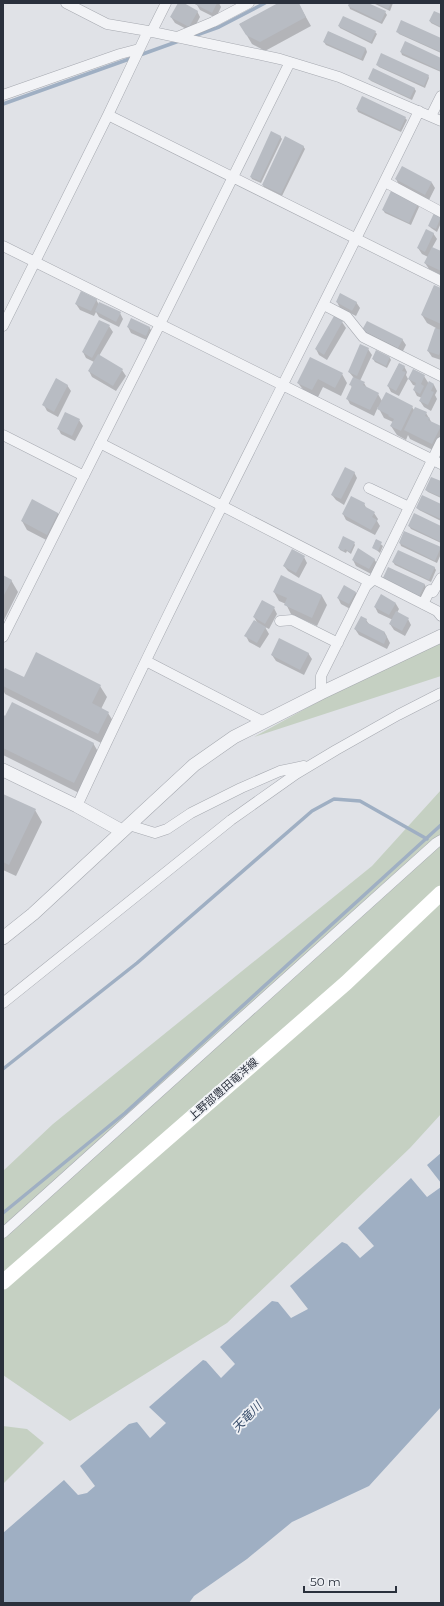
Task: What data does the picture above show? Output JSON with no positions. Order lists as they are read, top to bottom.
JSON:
{
  "streets": {
    "main road": ["上野部豊田竜洋線"]
  },
  "water": ["天竜川"],
  "scale_bar": "50 m"
}
